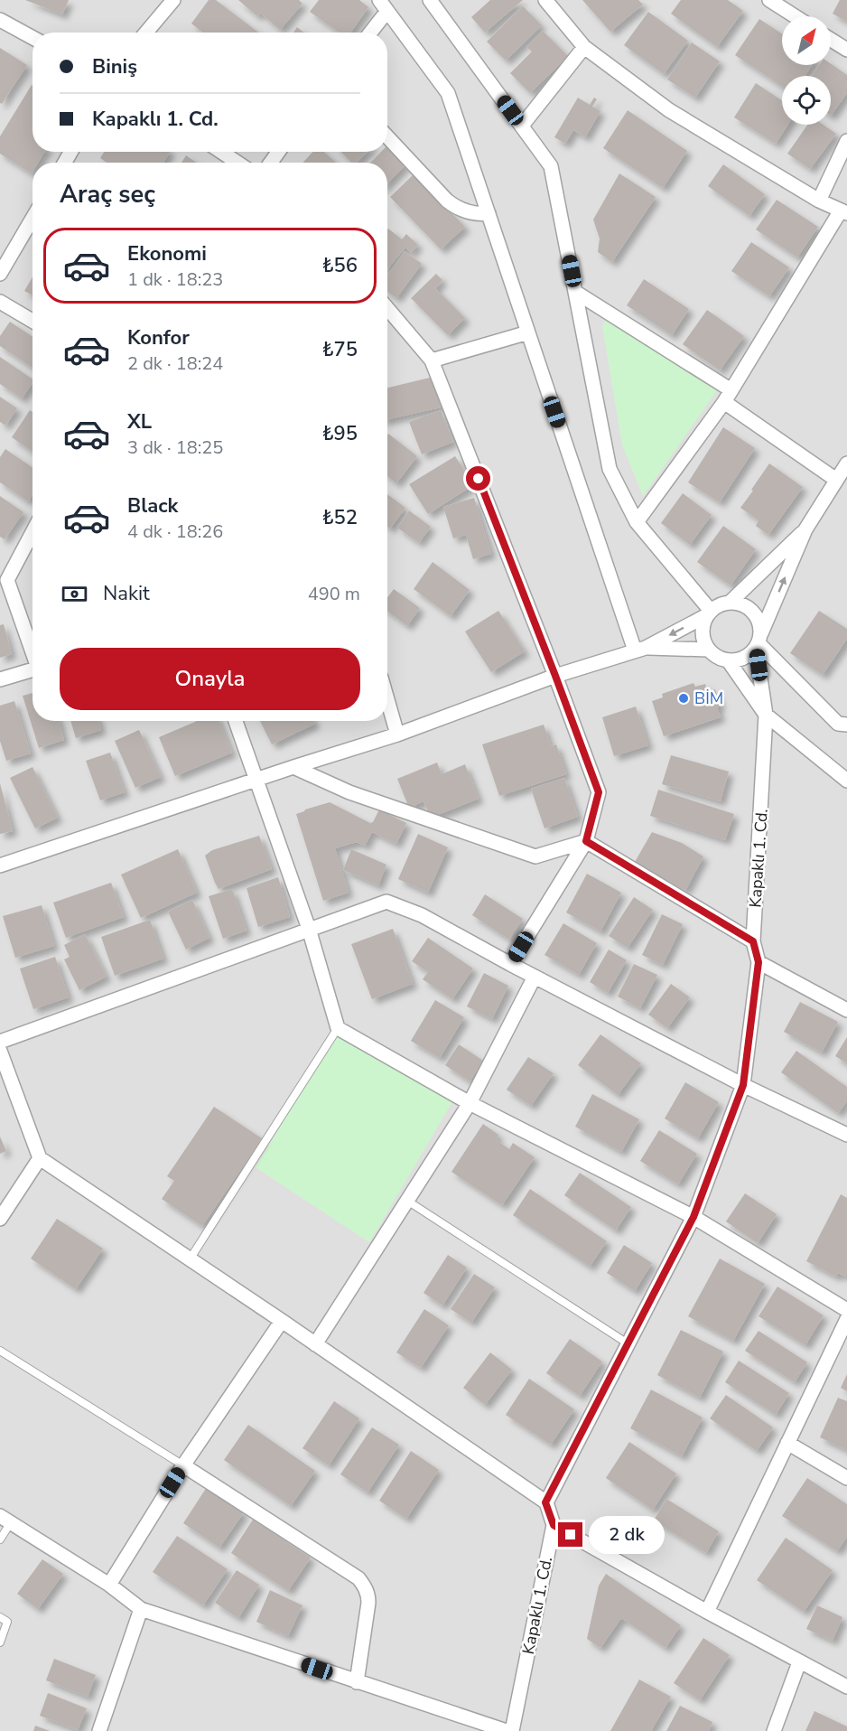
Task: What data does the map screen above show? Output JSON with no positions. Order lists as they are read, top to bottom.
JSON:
{
  "streets": {
    "street": ["Kapaklı 1. Cd."]
  },
  "places": ["BİM"],
  "north": "top right",
  "page": {
    "banner": ["Biniş", "Kapaklı 1. Cd."],
    "heading": "Araç seç",
    "list": [
      {
        "name": "Ekonomi",
        "note": "1 dk · 18:23",
        "value": "₺56"
      },
      {
        "name": "Konfor",
        "note": "2 dk · 18:24",
        "value": "₺75"
      },
      {
        "name": "XL",
        "note": "3 dk · 18:25",
        "value": "₺95"
      },
      {
        "name": "Black",
        "note": "4 dk · 18:26",
        "value": "₺52"
      }
    ],
    "pay": ["Nakit", "490 m"],
    "buttons": "Onayla",
    "bubble": "2 dk"
  }
}
